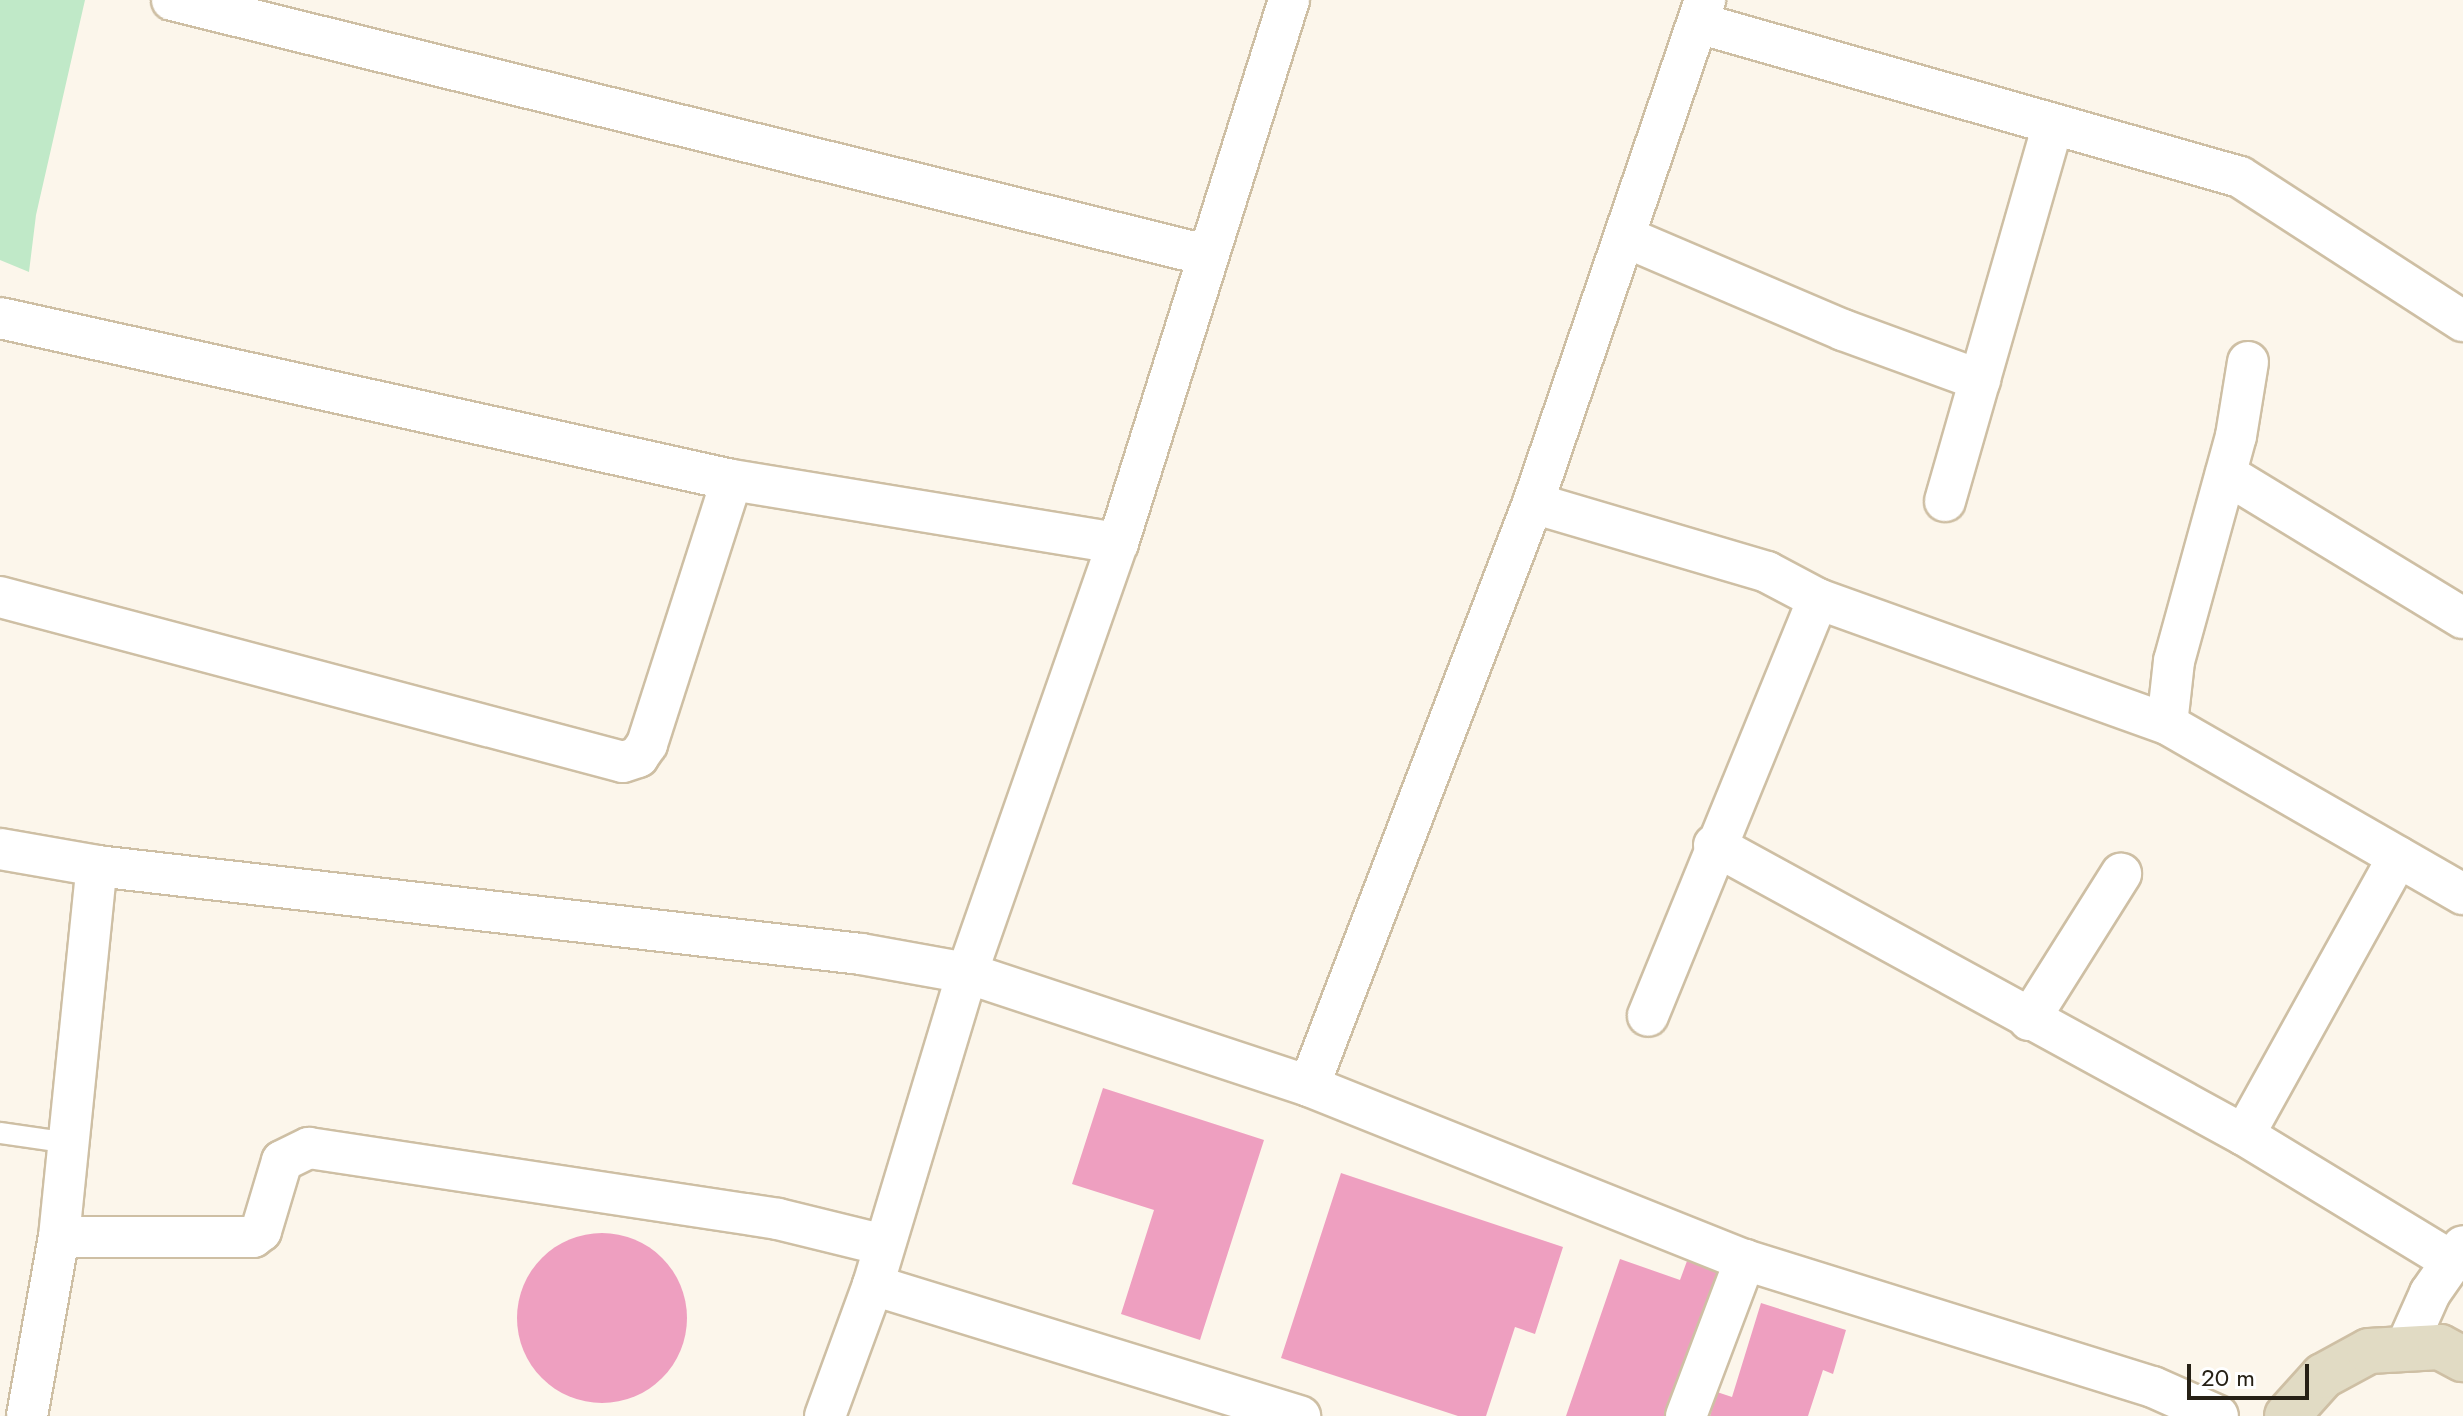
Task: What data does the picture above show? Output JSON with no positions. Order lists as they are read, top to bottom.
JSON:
{
  "scale_bar": "20 m"
}
